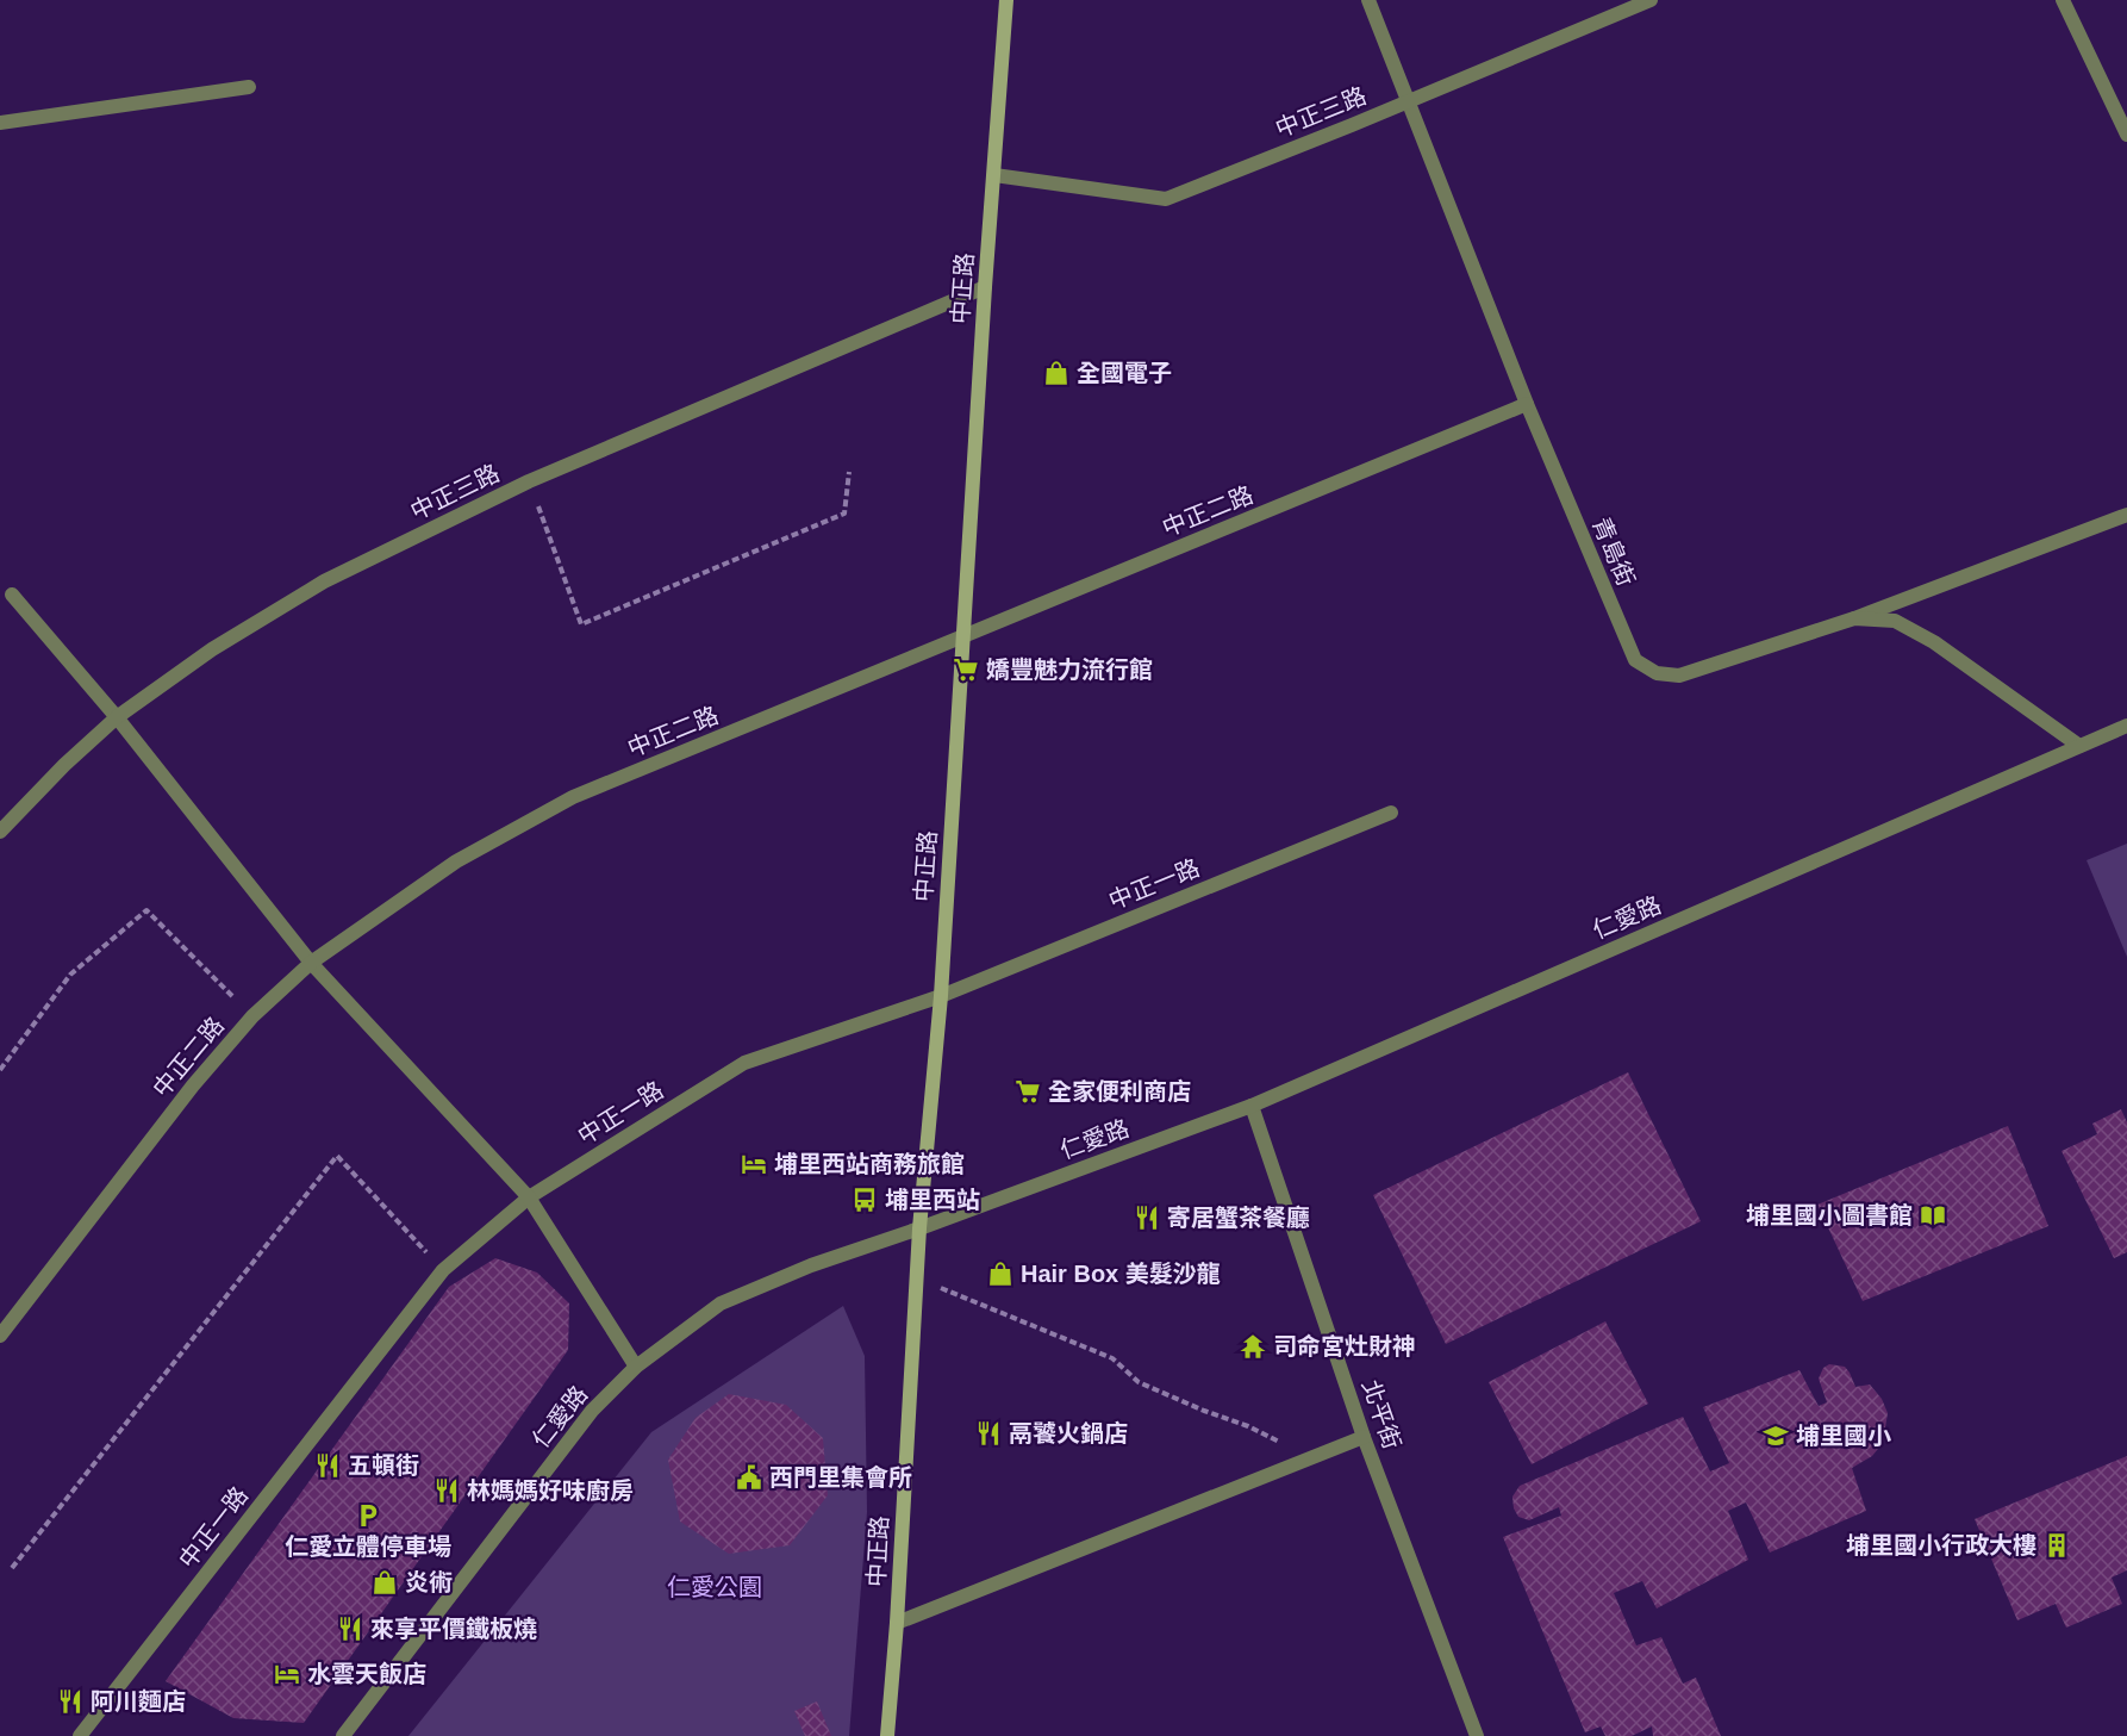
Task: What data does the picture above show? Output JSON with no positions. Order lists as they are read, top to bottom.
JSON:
{
  "streets": {
    "street": [
      "中正三路",
      "中正路",
      "中正二路",
      "青島街",
      "中正一路",
      "仁愛路",
      "北平街"
    ]
  },
  "crossings": [
    ["中正三路", "中正路"],
    ["中正三路", "青島街"],
    ["中正路", "中正二路"],
    ["中正路", "中正一路"],
    ["中正路", "仁愛路"],
    ["中正二路", "青島街"],
    ["青島街", "仁愛路"],
    ["仁愛路", "北平街"]
  ],
  "parks": ["仁愛公園"],
  "places": {
    "shop": ["全國電子", "Hair Box 美髮沙龍", "炎術"],
    "supermarket": ["嬌豐魅力流行館", "全家便利商店"],
    "hotel": ["埔里西站商務旅館", "水雲天飯店"],
    "bus stop": ["埔里西站"],
    "library": ["埔里國小圖書館"],
    "restaurant": [
      "寄居蟹茶餐廳",
      "鬲饕火鍋店",
      "五頓街",
      "林媽媽好味廚房",
      "來享平價鐵板燒",
      "阿川麵店"
    ],
    "temple": ["司命宮灶財神"],
    "school or university": ["埔里國小"],
    "public building": ["西門里集會所"],
    "parking": ["仁愛立體停車場"],
    "building": ["埔里國小行政大樓"]
  }
}
